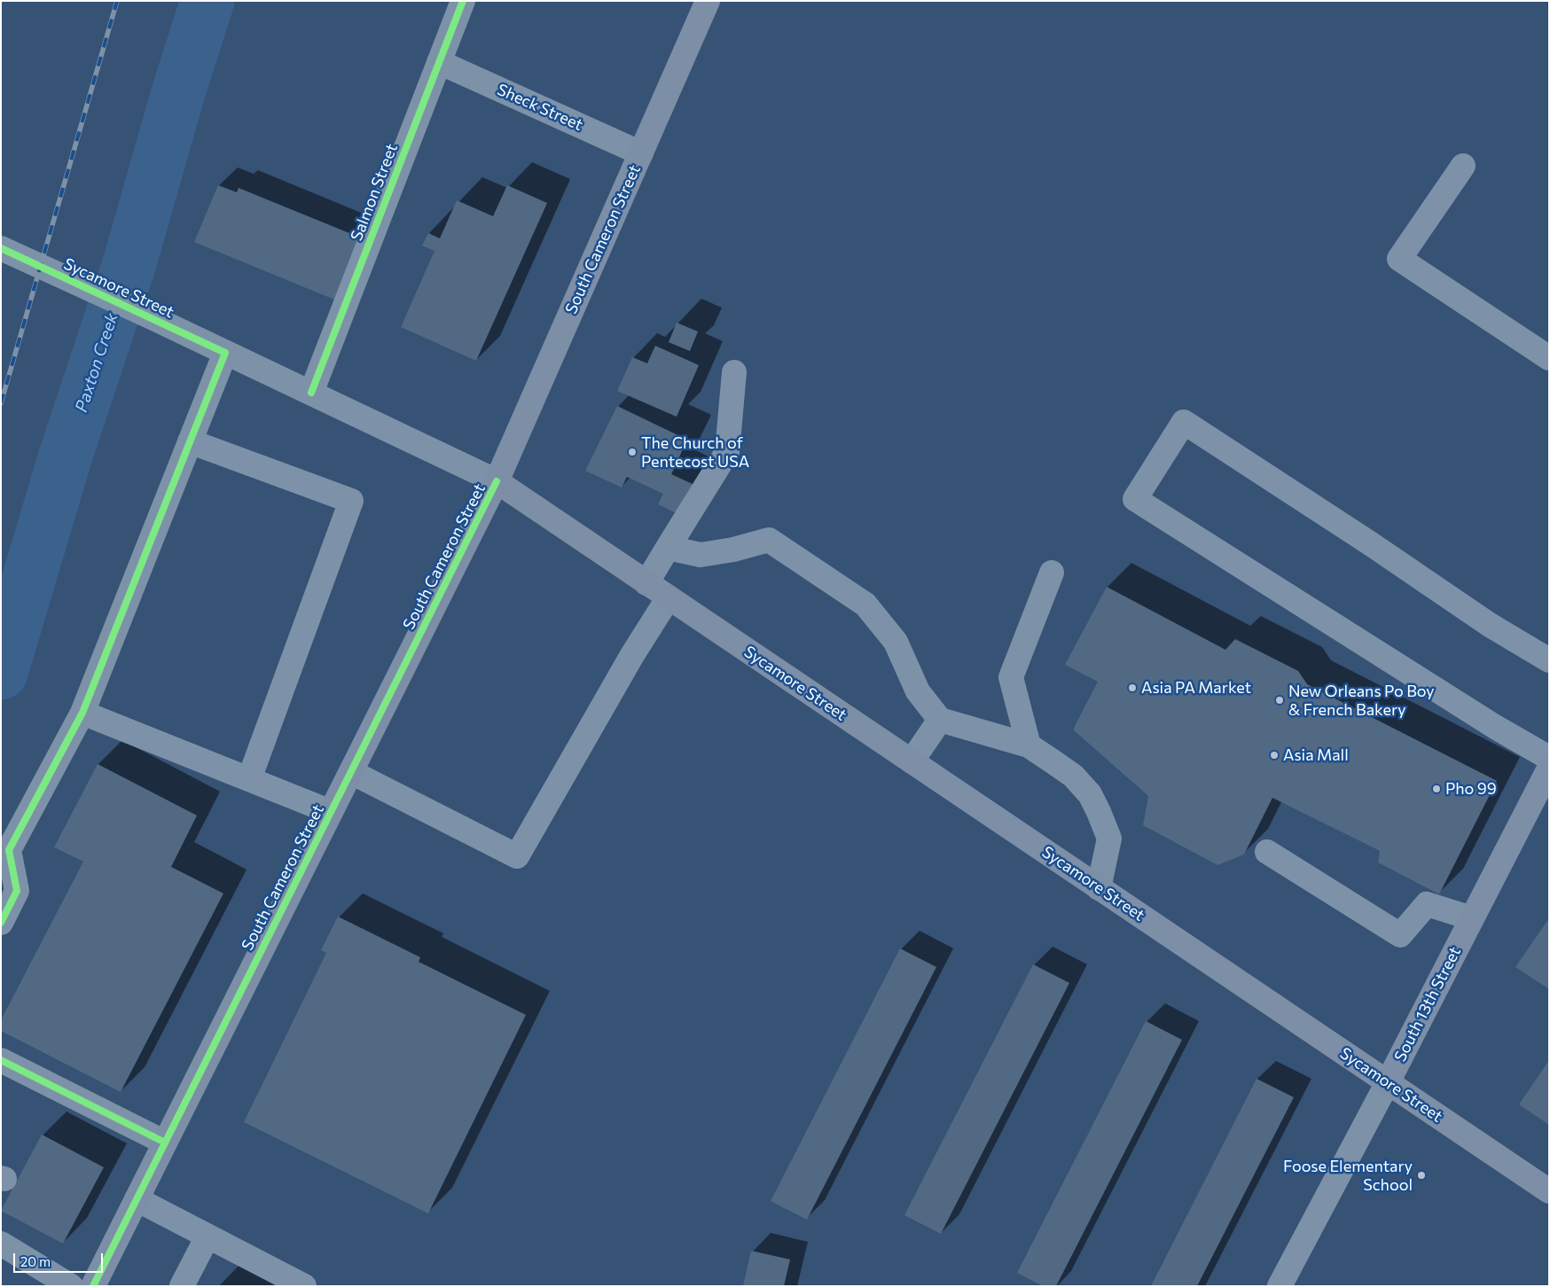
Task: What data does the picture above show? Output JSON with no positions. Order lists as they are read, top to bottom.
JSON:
{
  "streets": {
    "main road": ["South Cameron Street", "Sycamore Street", "South 13th Street"],
    "street": ["Sheck Street", "Salmon Street"]
  },
  "crossings": [
    ["Sheck Street", "Salmon Street"],
    ["Sheck Street", "South Cameron Street"],
    ["Salmon Street", "Sycamore Street"],
    ["South Cameron Street", "Sycamore Street"],
    ["Sycamore Street", "South 13th Street"]
  ],
  "water": ["Paxton Creek"],
  "places": [
    "The Church of Pentecost USA",
    "Asia PA Market",
    "New Orleans Po Boy & French Bakery",
    "Asia Mall",
    "Pho 99",
    "Foose Elementary School"
  ],
  "scale_bar": "20 m"
}
